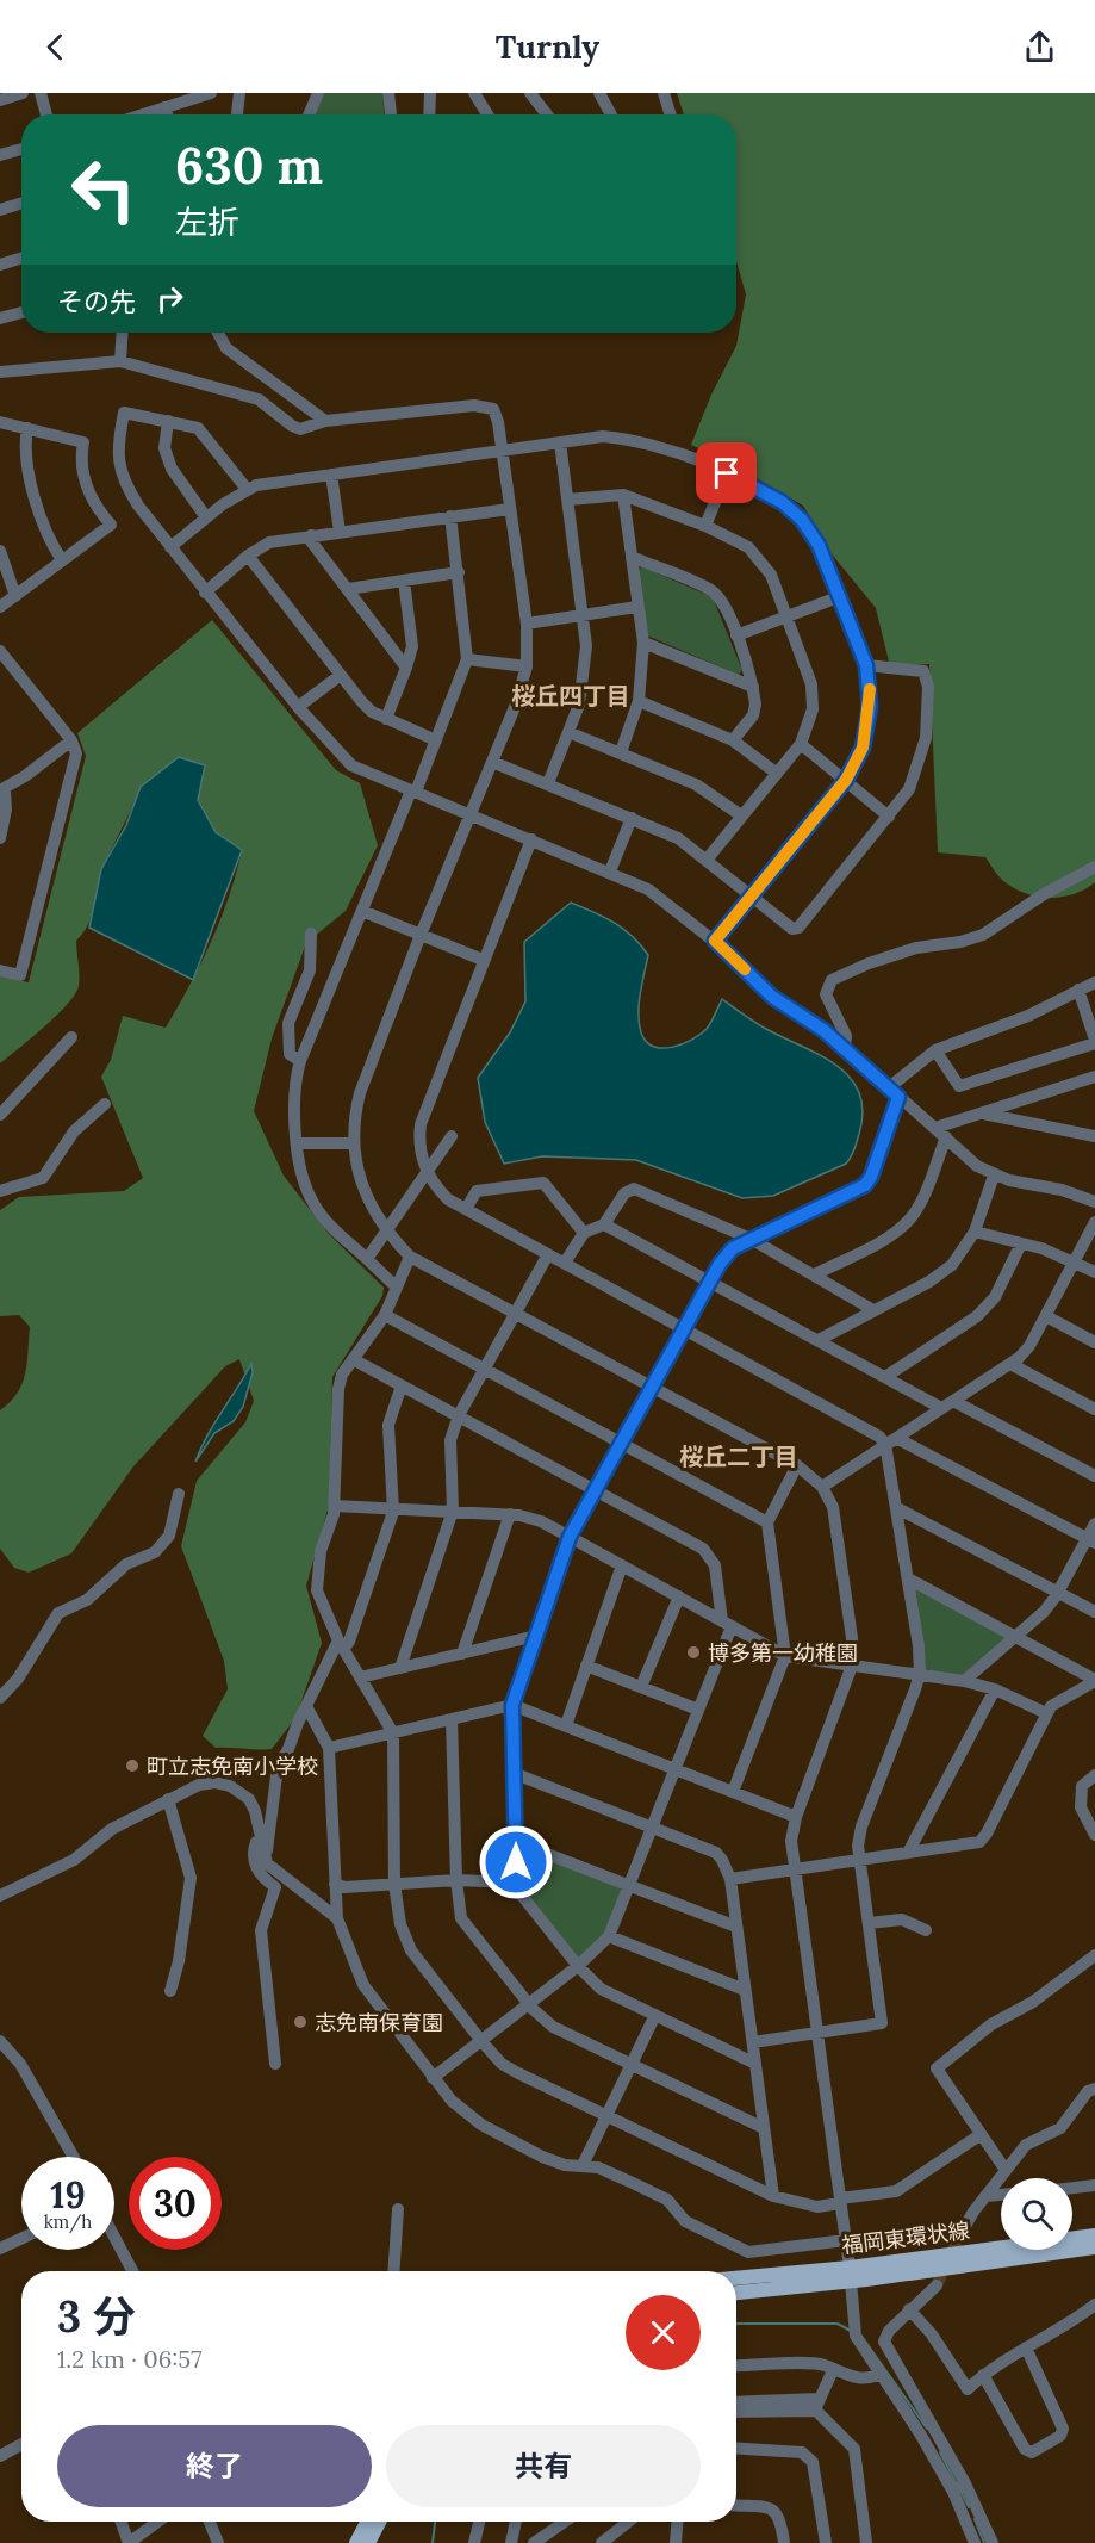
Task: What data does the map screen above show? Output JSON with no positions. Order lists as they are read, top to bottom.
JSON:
{
  "streets": {
    "main road": ["福岡東環状線"]
  },
  "districts": ["桜丘四丁目", "桜丘二丁目"],
  "places": ["博多第一幼稚園", "町立志免南小学校", "志免南保育園"],
  "page": {
    "header": "Turnly",
    "turn": ["630 m", "左折"],
    "then": "その先",
    "speed": "19 km/h",
    "limit": "30",
    "heading": ["3 分", "1.2 km · 06:57"],
    "buttons": ["終了", "共有"]
  }
}
